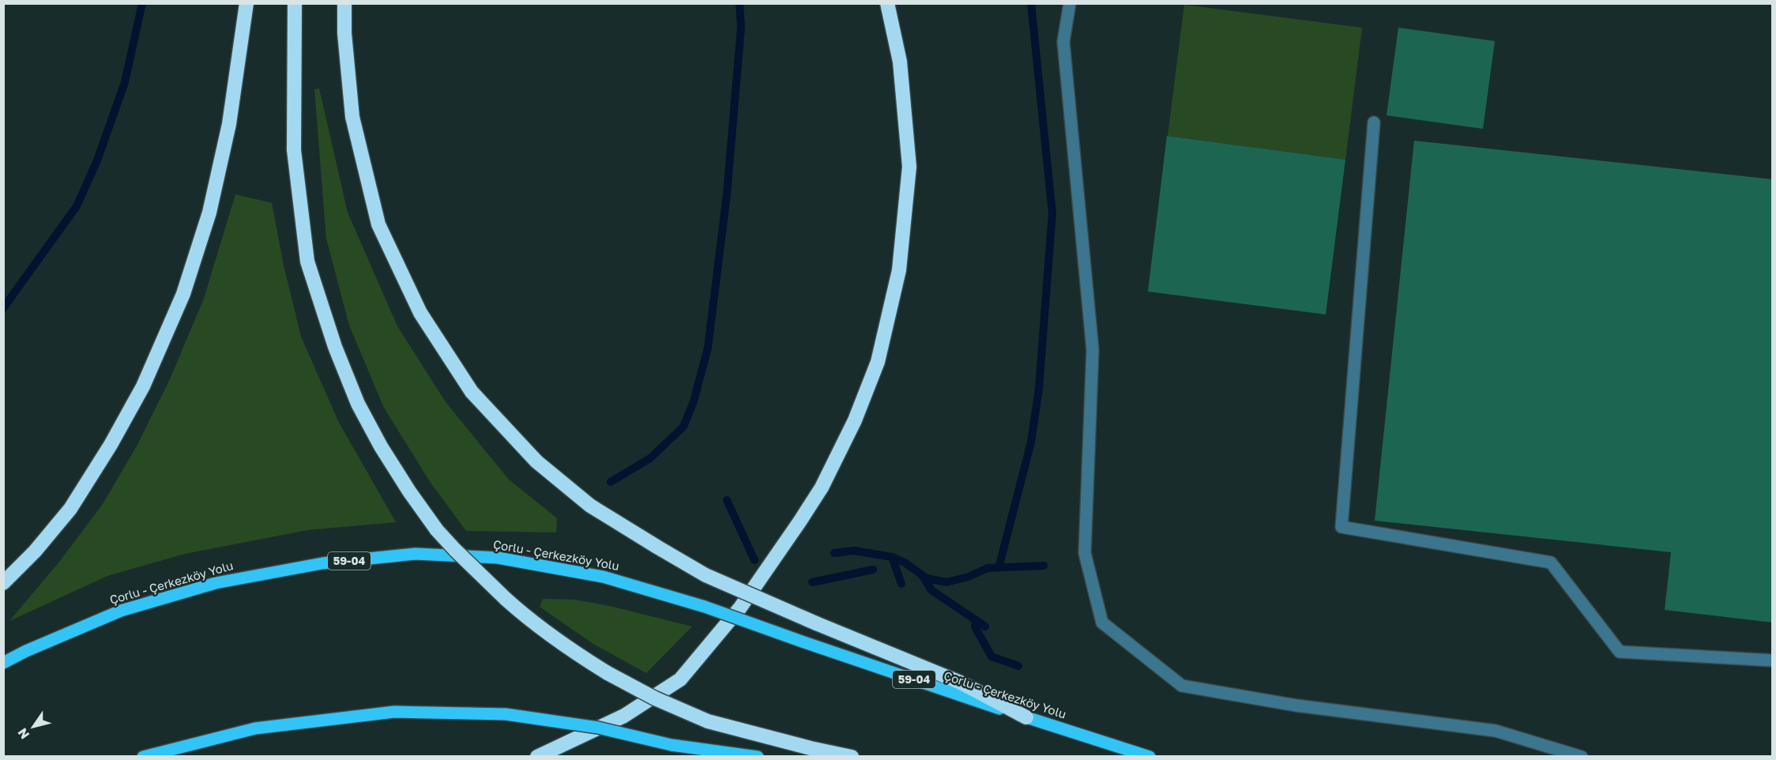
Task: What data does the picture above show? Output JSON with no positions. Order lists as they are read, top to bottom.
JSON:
{
  "streets": {
    "main road": ["Çorlu - Çerkezköy Yolu", "59-04"]
  },
  "north": "bottom left"
}
